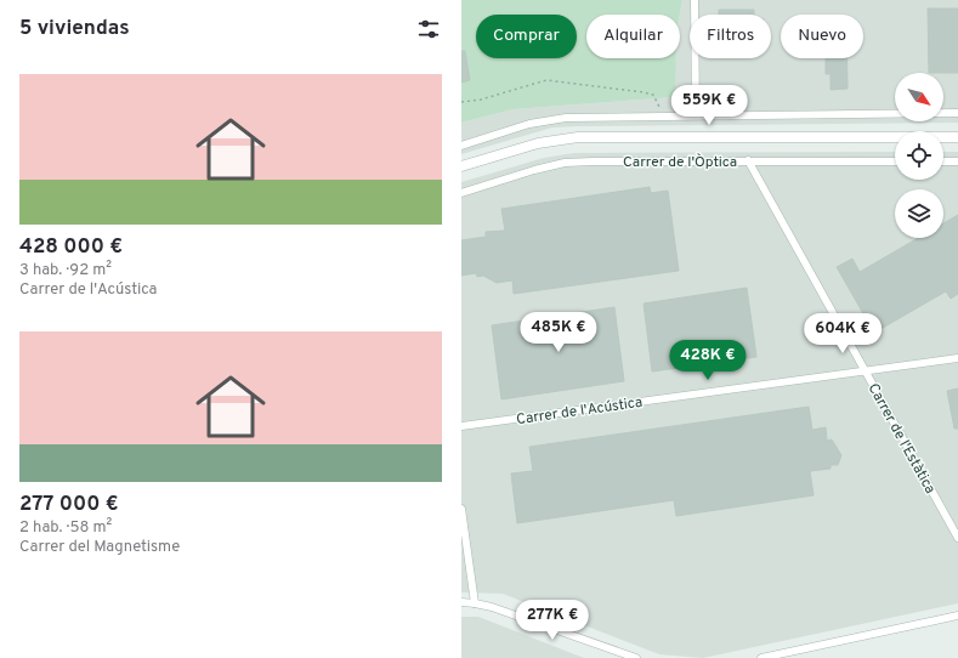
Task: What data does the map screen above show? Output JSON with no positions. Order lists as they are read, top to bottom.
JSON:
{
  "streets": {
    "street": ["Carrer de l'Òptica", "Carrer de l'Acústica", "Carrer de l'Estàtica"]
  },
  "crossings": [
    ["Carrer de l'Òptica", "Carrer de l'Estàtica"],
    ["Carrer de l'Acústica", "Carrer de l'Estàtica"]
  ],
  "north": "bottom right",
  "page": {
    "heading": "5 viviendas",
    "chip": [
      "Comprar",
      "Alquilar",
      "Filtros",
      "Nuevo"
    ],
    "list": [
      {
        "name": "428 000 €",
        "note": "3 hab. · 92 m² · Carrer de l'Acústica"
      },
      {
        "name": "277 000 €",
        "note": "2 hab. · 58 m² · Carrer del Magnetisme"
      }
    ],
    "price": [
      "559K €",
      "485K €",
      "604K €",
      "428K €",
      "277K €"
    ]
  }
}
